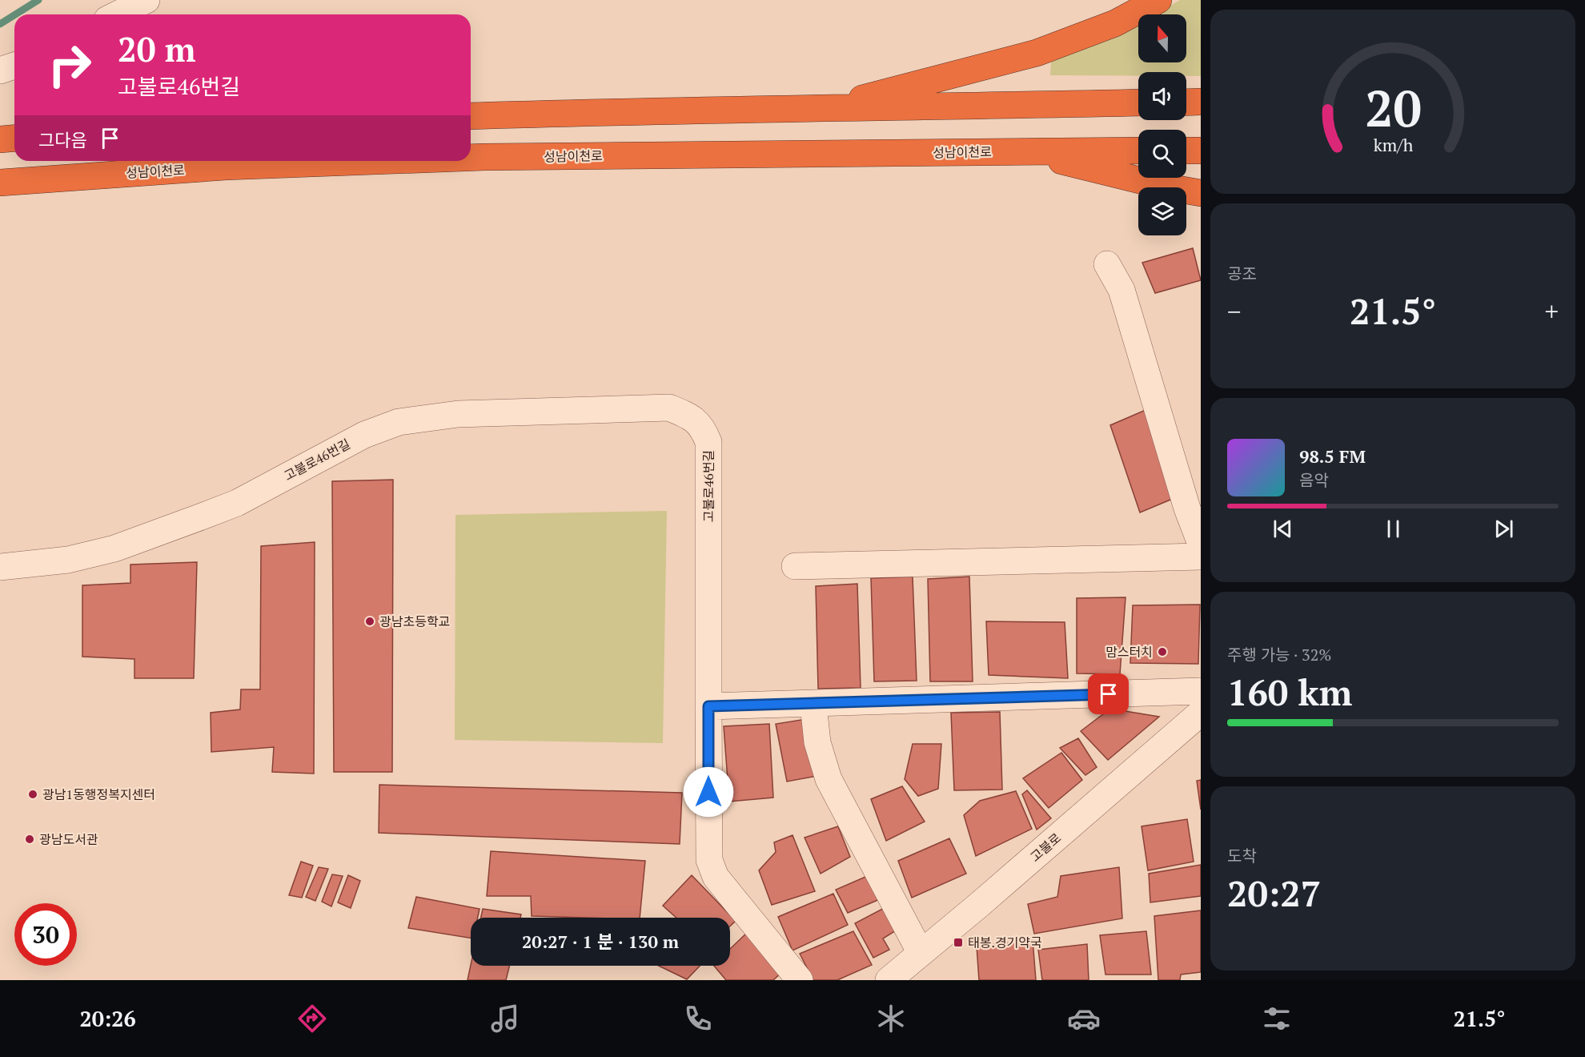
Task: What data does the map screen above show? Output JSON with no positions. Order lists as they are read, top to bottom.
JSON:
{
  "streets": {
    "highway": ["성남이천로"],
    "street": ["고불로46번길", "고불로"]
  },
  "places": {
    "other": [
      "광남초등학교",
      "맘스터치",
      "광남1동행정복지센터",
      "광남도서관"
    ],
    "transit": ["태봉.경기약국"]
  },
  "north": "top",
  "page": {
    "turn": ["20 m", "고불로46번길"],
    "then": "그다음",
    "tile": [
      "공조",
      ["주행 가능 · 32%", "160 km"],
      ["도착", "20:27"]
    ],
    "heat": ["−", "21.5°", "+"],
    "song": ["98.5 FM", "음악"],
    "limit": "30",
    "trip": "20:27 · 1 분 · 130 m",
    "tabs": ["20:26", "21.5°"],
    "gauge": ["20", "km/h"]
  }
}
